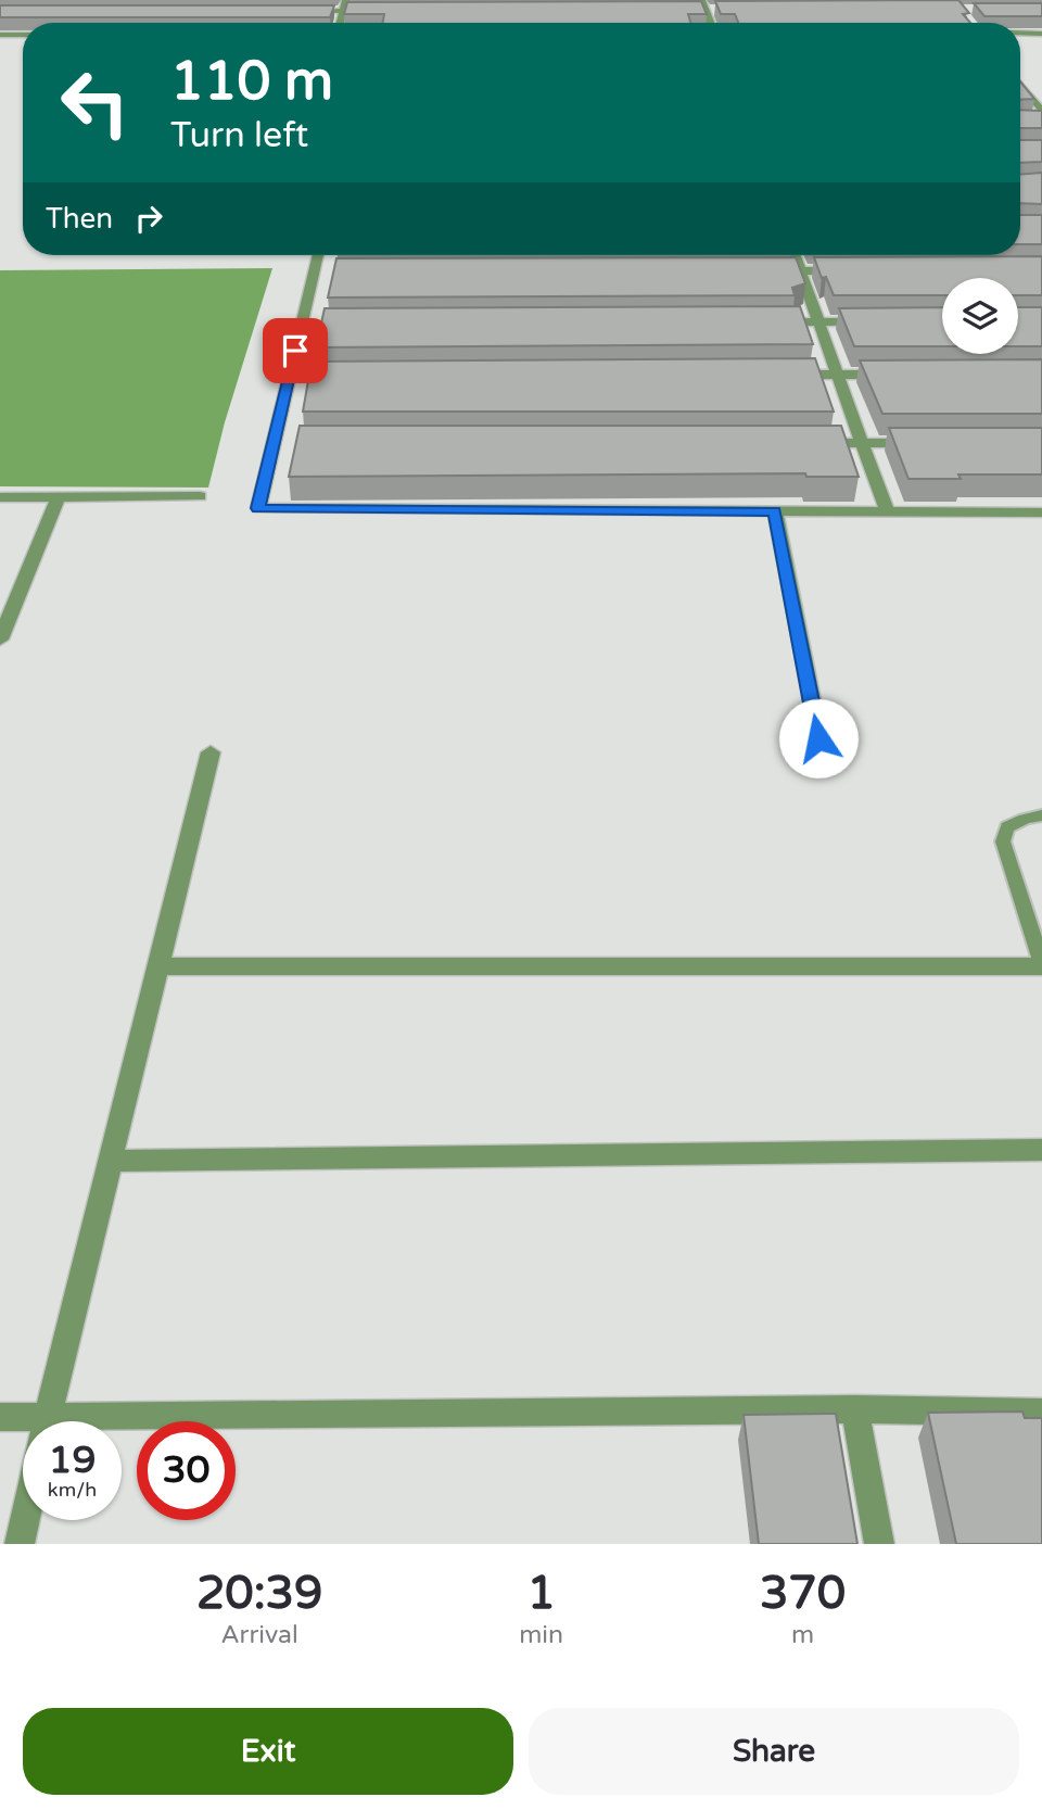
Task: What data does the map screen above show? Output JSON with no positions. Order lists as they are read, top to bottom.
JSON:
{
  "page": {
    "turn": ["110 m", "Turn left"],
    "then": "Then",
    "speed": "19 km/h",
    "limit": "30",
    "eta": [
      "20:39",
      "Arrival",
      "1",
      "min",
      "370",
      "m"
    ],
    "buttons": ["Exit", "Share"]
  }
}
